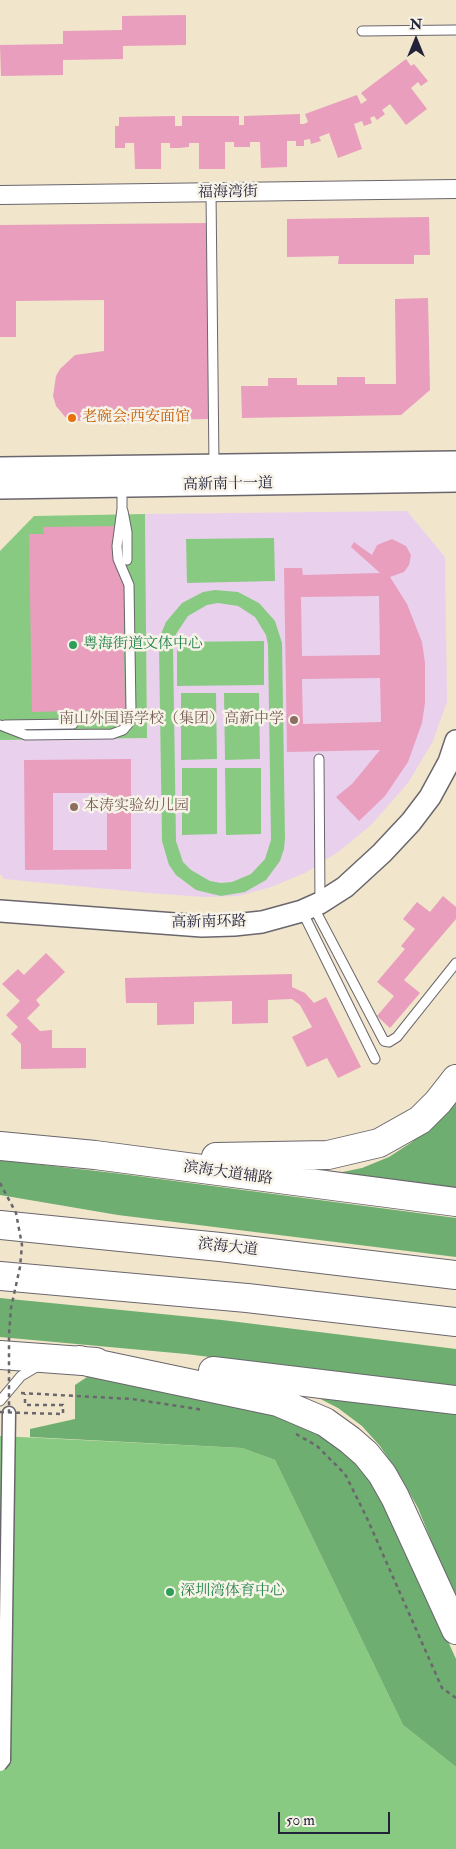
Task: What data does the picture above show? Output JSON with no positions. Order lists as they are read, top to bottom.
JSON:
{
  "streets": {
    "main road": ["滨海大道辅路", "滨海大道"],
    "street": ["福海湾街", "高新南十一道", "高新南环路"]
  },
  "places": [
    "老碗会·西安面馆",
    "粤海街道文体中心",
    "南山外国语学校（集团）高新中学",
    "本涛实验幼儿园",
    "深圳湾体育中心"
  ],
  "scale_bar": "50 m",
  "north": "top"
}
